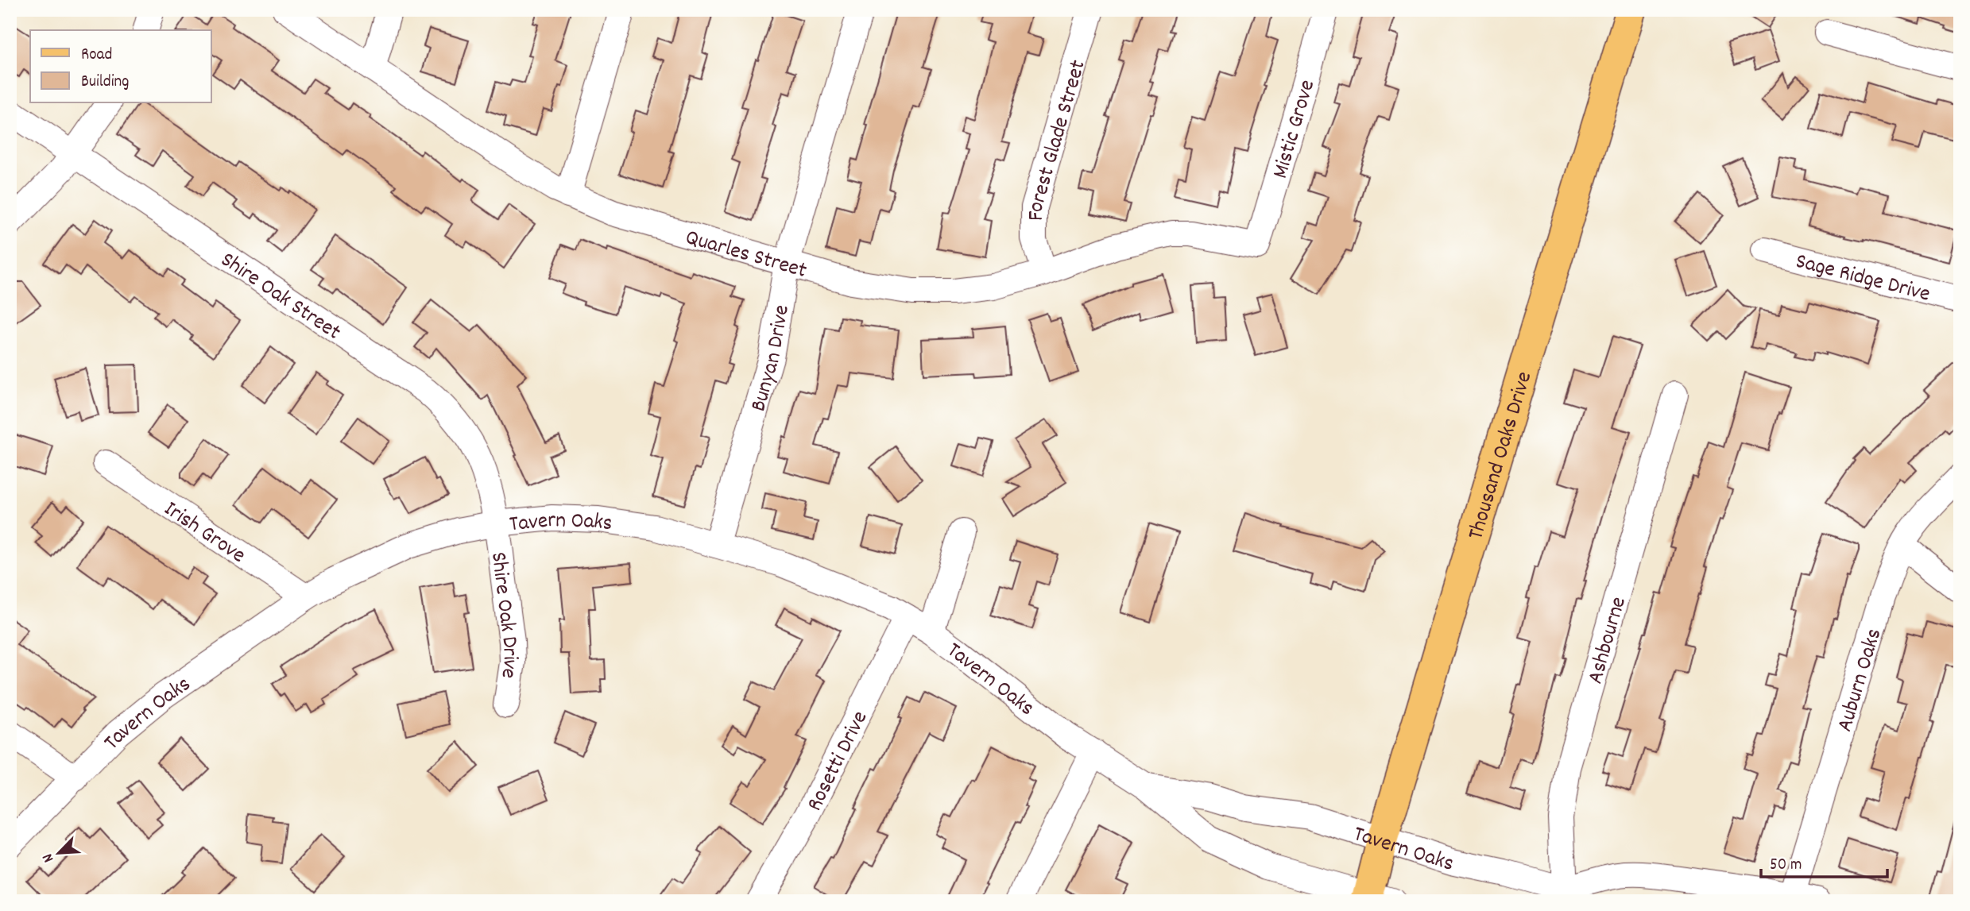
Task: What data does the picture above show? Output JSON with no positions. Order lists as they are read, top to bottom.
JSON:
{
  "streets": {
    "main road": ["Thousand Oaks Drive"],
    "street": [
      "Mistic Grove",
      "Forest Glade Street",
      "Quarles Street",
      "Sage Ridge Drive",
      "Shire Oak Street",
      "Bunyan Drive",
      "Tavern Oaks",
      "Irish Grove",
      "Shire Oak Drive",
      "Ashbourne",
      "Auburn Oaks",
      "Rosetti Drive"
    ]
  },
  "crossings": [
    ["Mistic Grove", "Quarles Street"],
    ["Forest Glade Street", "Quarles Street"],
    ["Quarles Street", "Bunyan Drive"],
    ["Shire Oak Street", "Tavern Oaks"],
    ["Shire Oak Street", "Shire Oak Drive"],
    ["Bunyan Drive", "Tavern Oaks"],
    ["Thousand Oaks Drive", "Tavern Oaks"],
    ["Tavern Oaks", "Irish Grove"],
    ["Tavern Oaks", "Shire Oak Drive"],
    ["Tavern Oaks", "Ashbourne"],
    ["Tavern Oaks", "Rosetti Drive"]
  ],
  "legend": ["Road", "Building"],
  "scale_bar": "50 m",
  "north": "bottom left"
}
